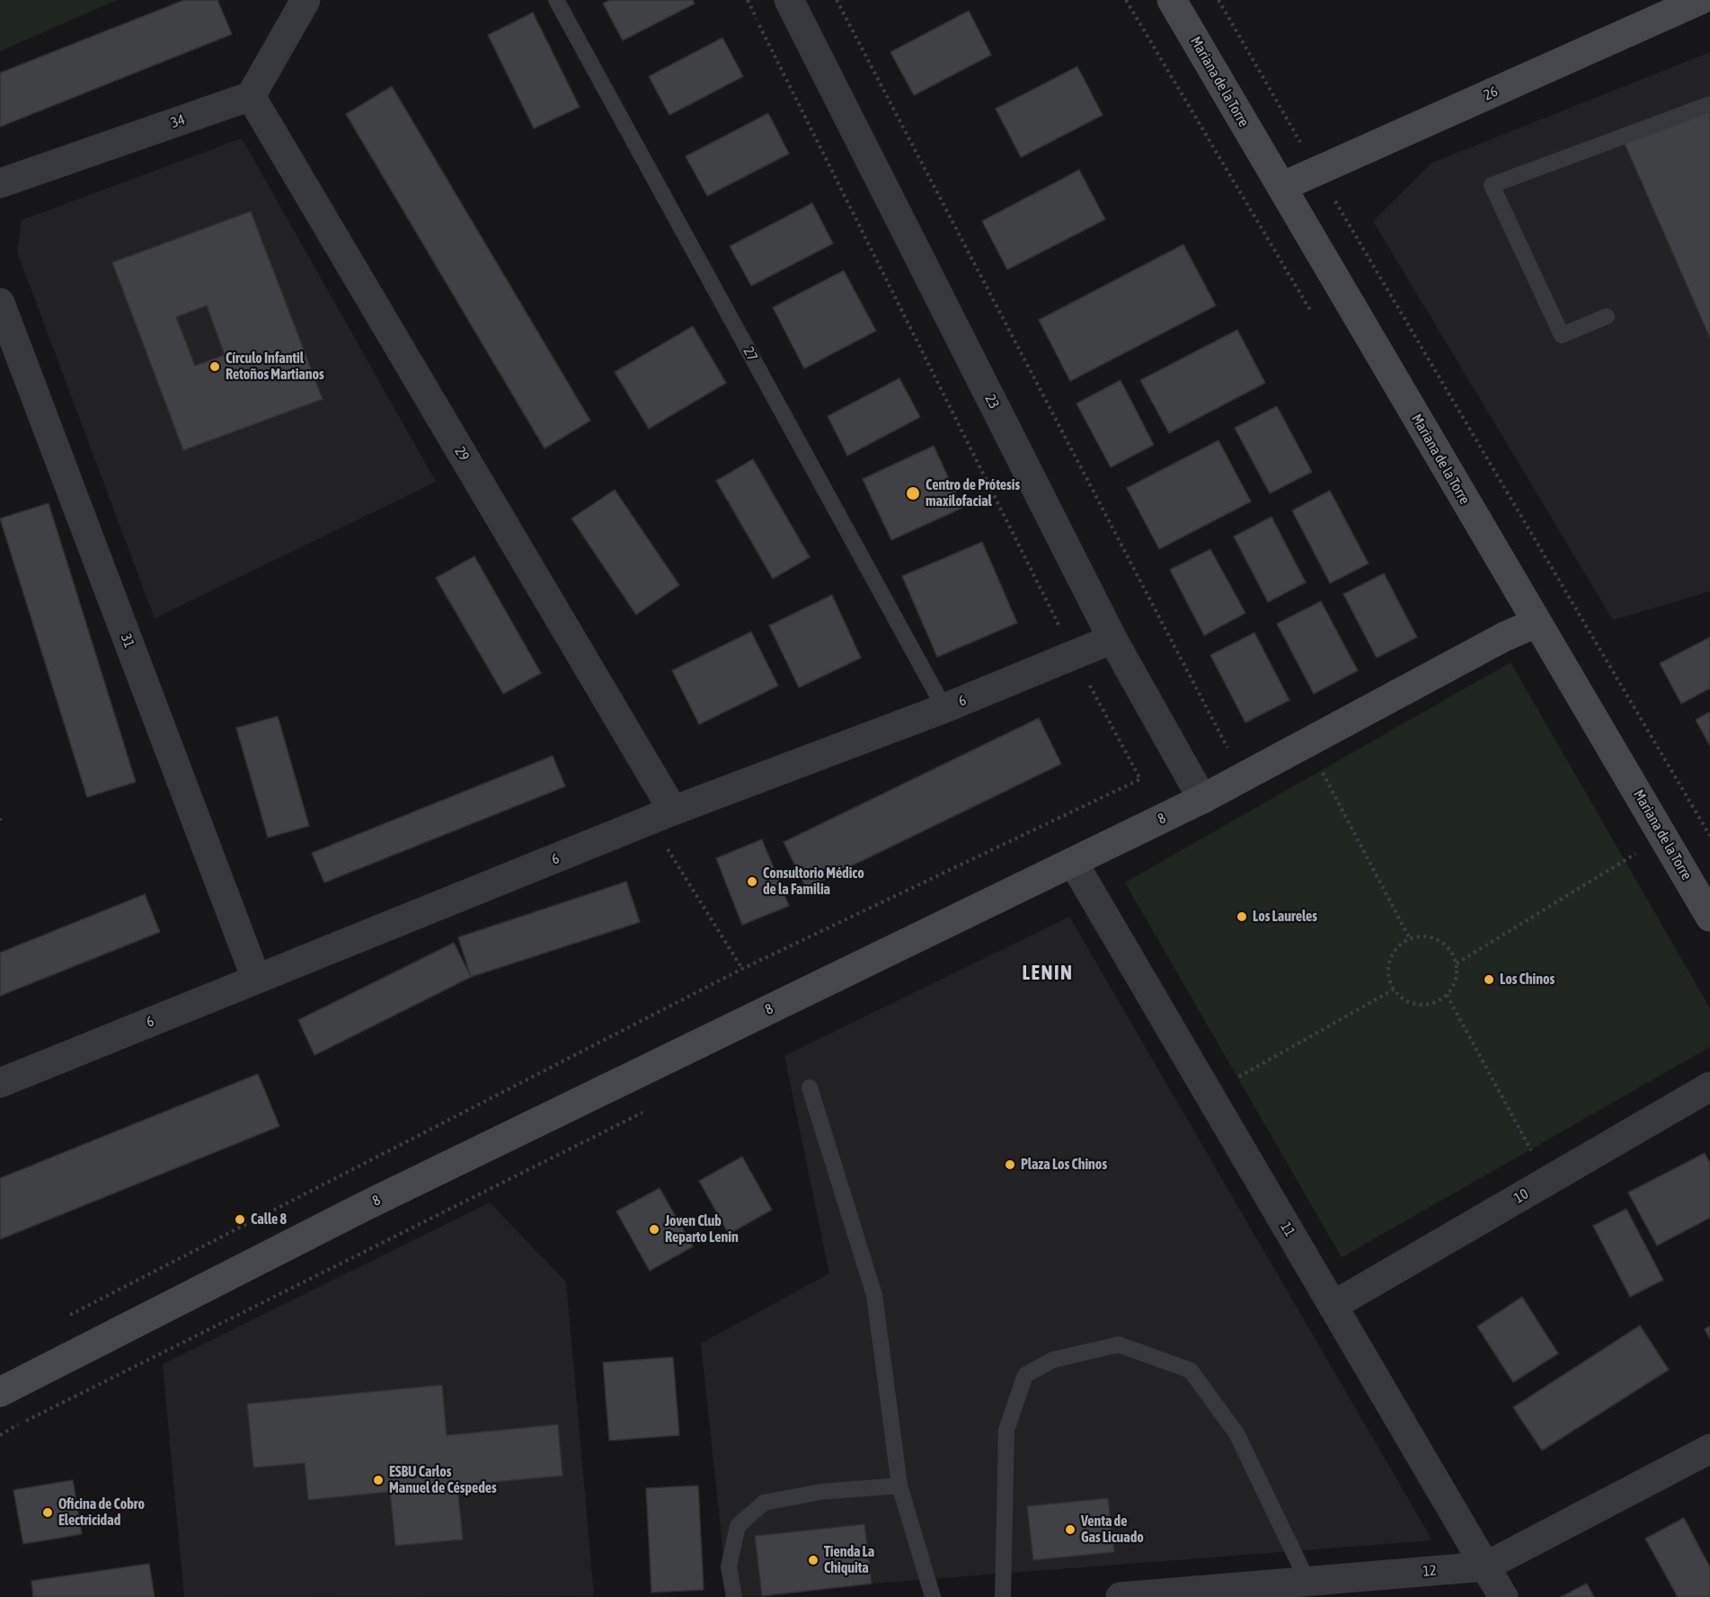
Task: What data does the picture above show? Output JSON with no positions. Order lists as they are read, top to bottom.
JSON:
{
  "streets": {
    "street": [
      "Mariana de la Torre",
      "26",
      "34",
      "23",
      "29",
      "31",
      "6",
      "8",
      "10",
      "11",
      "12"
    ],
    "lane": ["27"]
  },
  "crossings": [
    ["Mariana de la Torre", "26"],
    ["Mariana de la Torre", "8"],
    ["34", "29"],
    ["27", "6"],
    ["23", "6"],
    ["23", "8"],
    ["29", "6"],
    ["31", "6"],
    ["8", "11"],
    ["10", "11"],
    ["11", "12"]
  ],
  "districts": ["LENIN"],
  "places": [
    "Círculo Infantil Retoños Martianos",
    "Centro de Prótesis maxilofacial",
    "Consultorio Médico de la Familia",
    "Los Laureles",
    "Los Chinos",
    "Plaza Los Chinos",
    "Calle 8",
    "Joven Club Reparto Lenin",
    "ESBU Carlos Manuel de Céspedes",
    "Oficina de Cobro Electricidad",
    "Venta de Gas Licuado",
    "Tienda La Chiquita"
  ]
}
